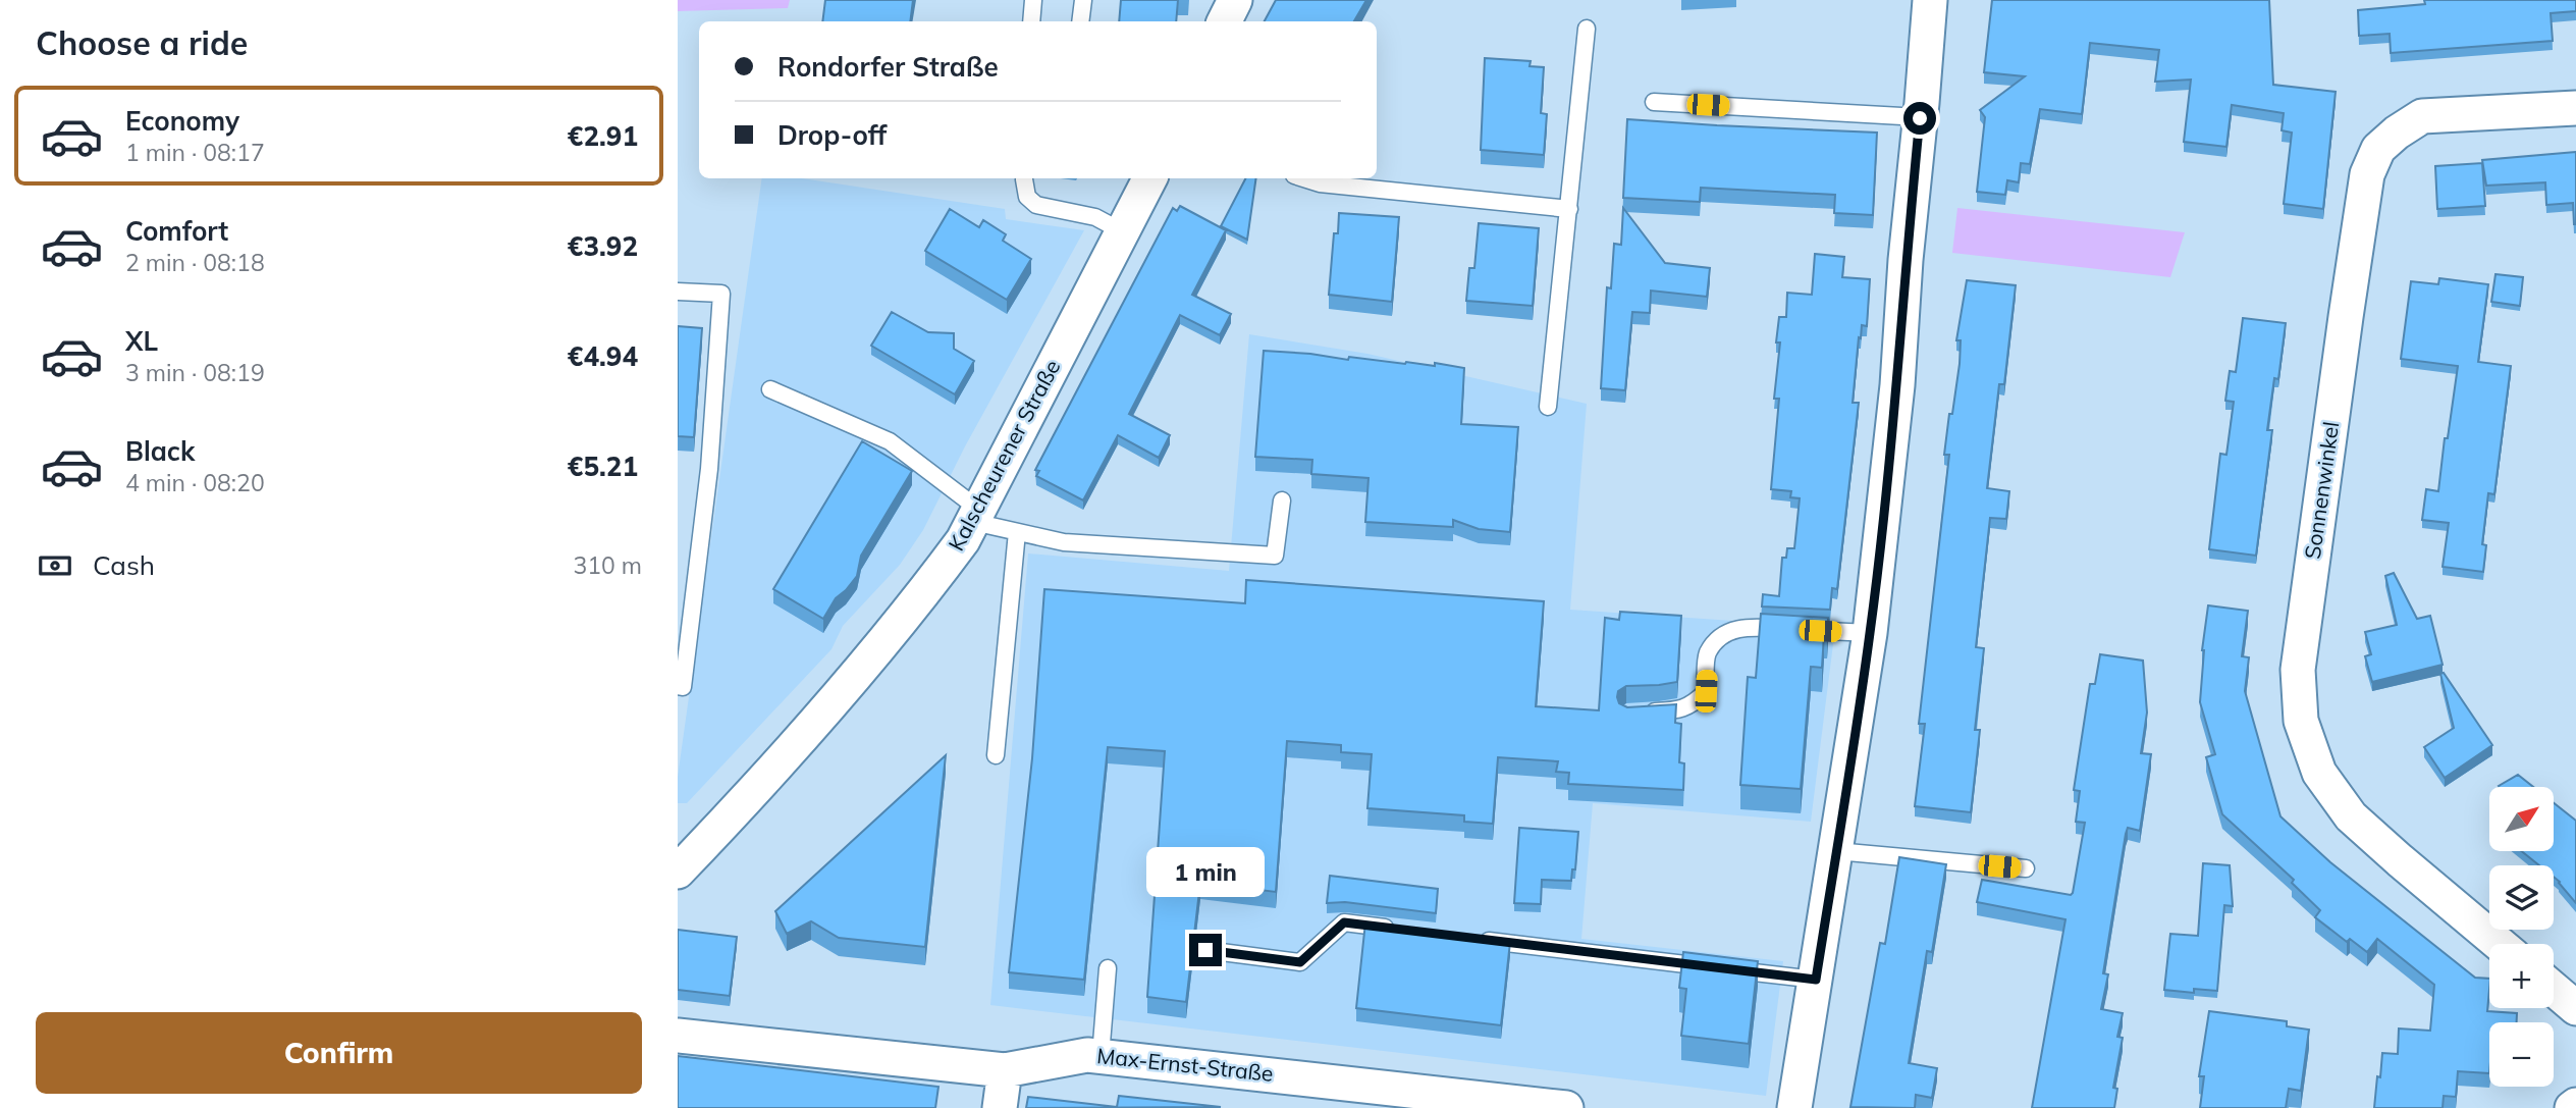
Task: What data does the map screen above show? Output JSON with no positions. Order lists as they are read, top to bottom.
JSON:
{
  "streets": {
    "street": ["Kalscheurener Straße", "Sonnenwinkel", "Max-Ernst-Straße"]
  },
  "north": "top right",
  "page": {
    "heading": "Choose a ride",
    "banner": ["Rondorfer Straße", "Drop-off"],
    "list": [
      {
        "name": "Economy",
        "note": "1 min · 08:17",
        "value": "€2.91"
      },
      {
        "name": "Comfort",
        "note": "2 min · 08:18",
        "value": "€3.92"
      },
      {
        "name": "XL",
        "note": "3 min · 08:19",
        "value": "€4.94"
      },
      {
        "name": "Black",
        "note": "4 min · 08:20",
        "value": "€5.21"
      }
    ],
    "pay": ["Cash", "310 m"],
    "map_buttons": ["+", "−"],
    "bubble": "1 min",
    "buttons": "Confirm"
  }
}
